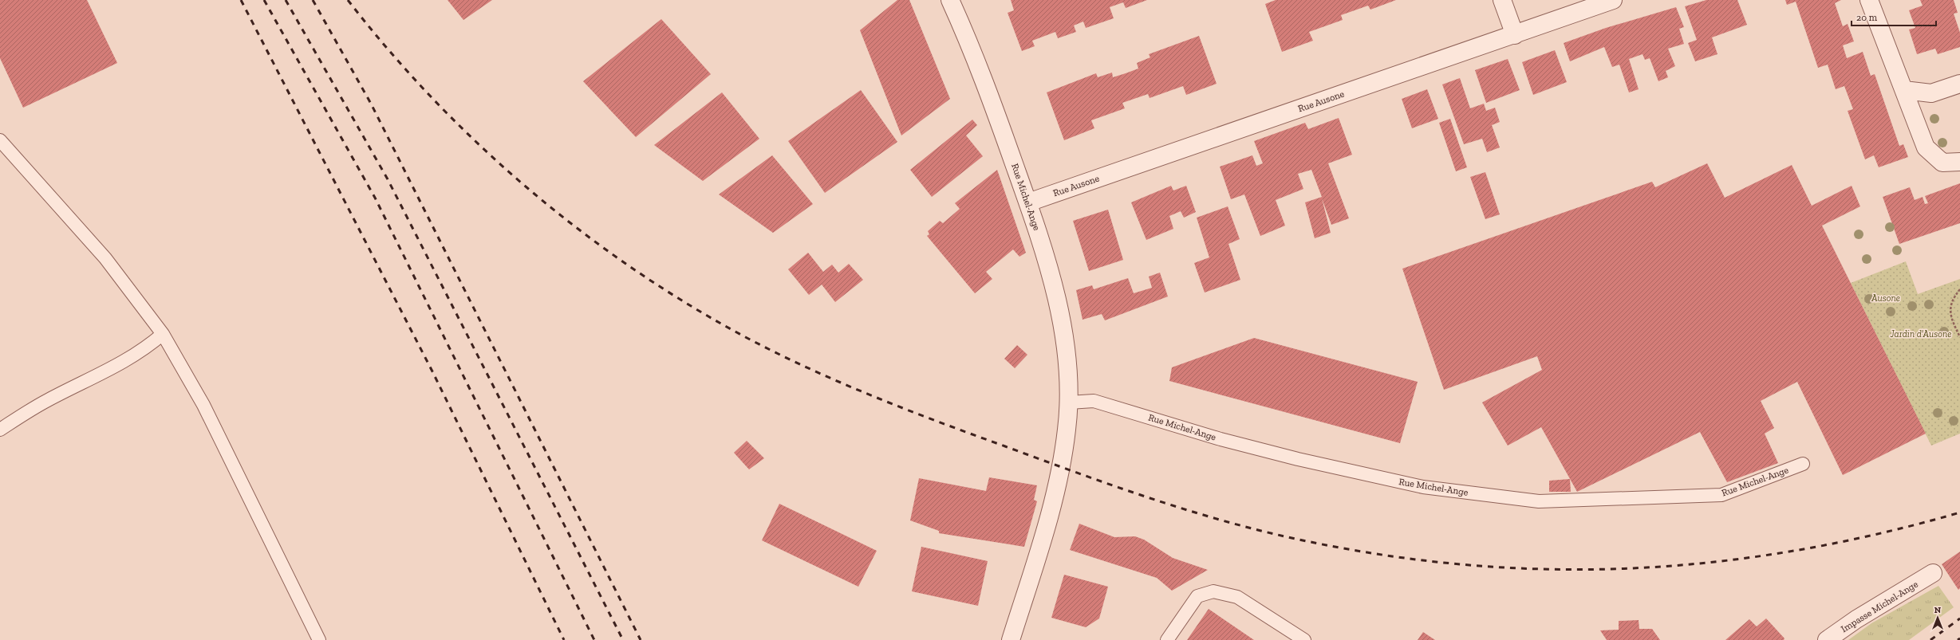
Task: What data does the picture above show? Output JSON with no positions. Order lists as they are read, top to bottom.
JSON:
{
  "streets": {
    "street": ["Rue Ausone", "Rue Michel-Ange", "Impasse Michel-Ange"]
  },
  "crossings": [
    ["Rue Ausone", "Rue Michel-Ange"]
  ],
  "parks": ["Ausone", "Jardin d'Ausone"],
  "scale_bar": "20 m",
  "north": "top"
}
